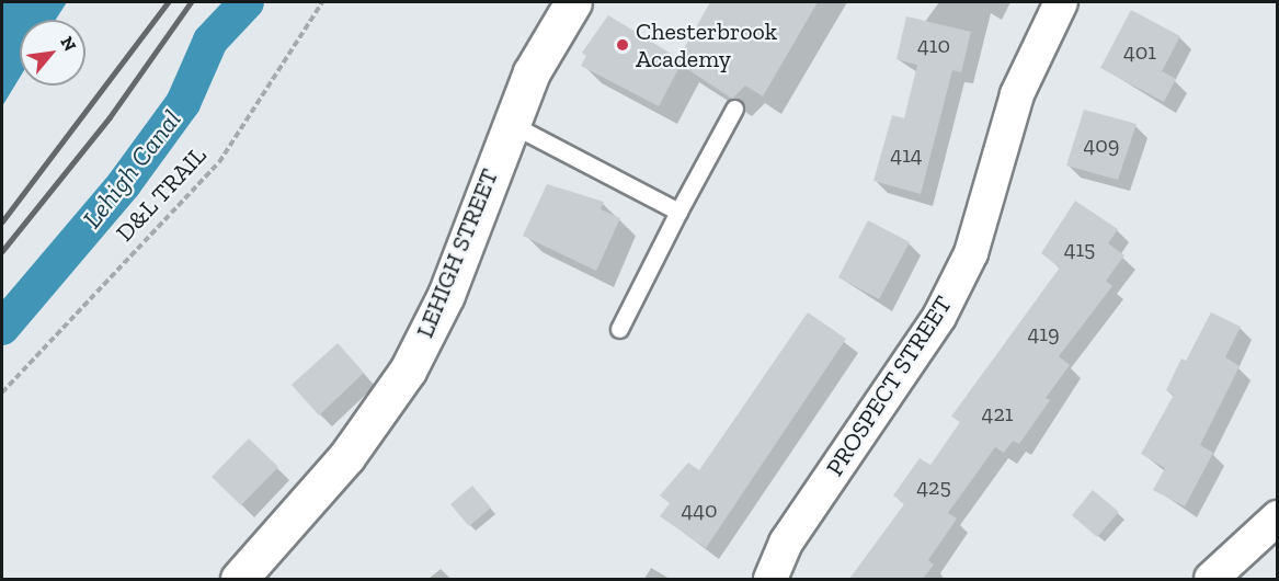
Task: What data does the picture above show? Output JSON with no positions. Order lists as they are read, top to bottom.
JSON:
{
  "streets": {
    "street": ["LEHIGH STREET", "PROSPECT STREET"],
    "path": ["D&L TRAIL"]
  },
  "water": ["Lehigh Canal"],
  "places": ["Chesterbrook Academy"],
  "house_numbers": [
    "410",
    "401",
    "409",
    "414",
    "415",
    "419",
    "421",
    "425",
    "440"
  ],
  "north": "top right"
}
